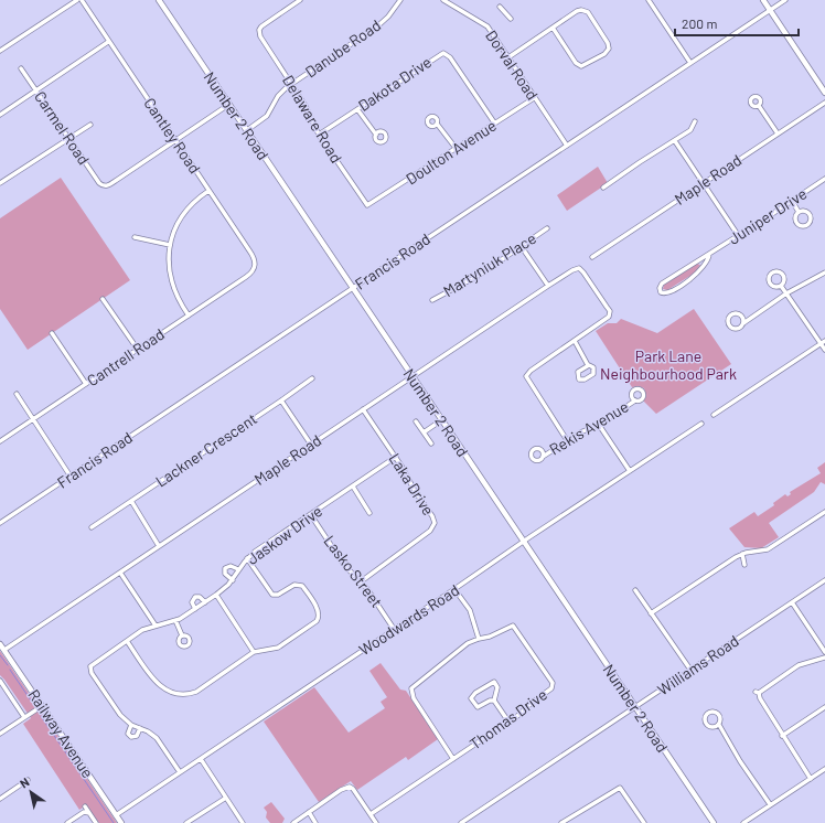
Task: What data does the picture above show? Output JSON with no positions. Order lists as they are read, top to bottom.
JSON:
{
  "streets": {
    "main road": ["Number 2 Road", "Railway Avenue"],
    "street": [
      "Danube Road",
      "Dorval Road",
      "Dakota Drive",
      "Delaware Road",
      "Carmel Road",
      "Cantley Road",
      "Doulton Avenue",
      "Maple Road",
      "Juniper Drive",
      "Francis Road",
      "Martyniuk Place",
      "Cantrell Road",
      "Rekis Avenue",
      "Lackner Crescent",
      "Laka Drive",
      "Jaskow Drive",
      "Lasko Street",
      "Woodwards Road",
      "Williams Road",
      "Thomas Drive"
    ]
  },
  "crossings": [
    ["Danube Road", "Number 2 Road"],
    ["Danube Road", "Delaware Road"],
    ["Dorval Road", "Doulton Avenue"],
    ["Dorval Road", "Francis Road"],
    ["Dakota Drive", "Delaware Road"],
    ["Dakota Drive", "Doulton Avenue"],
    ["Number 2 Road", "Maple Road"],
    ["Number 2 Road", "Francis Road"],
    ["Number 2 Road", "Woodwards Road"],
    ["Number 2 Road", "Williams Road"],
    ["Delaware Road", "Doulton Avenue"],
    ["Carmel Road", "Cantley Road"],
    ["Cantley Road", "Cantrell Road"],
    ["Maple Road", "Laka Drive"],
    ["Maple Road", "Railway Avenue"],
    ["Laka Drive", "Jaskow Drive"],
    ["Laka Drive", "Lasko Street"],
    ["Jaskow Drive", "Lasko Street"],
    ["Lasko Street", "Woodwards Road"],
    ["Woodwards Road", "Railway Avenue"]
  ],
  "parks": ["Park Lane Neighbourhood Park"],
  "scale_bar": "200 m",
  "north": "top left"
}
